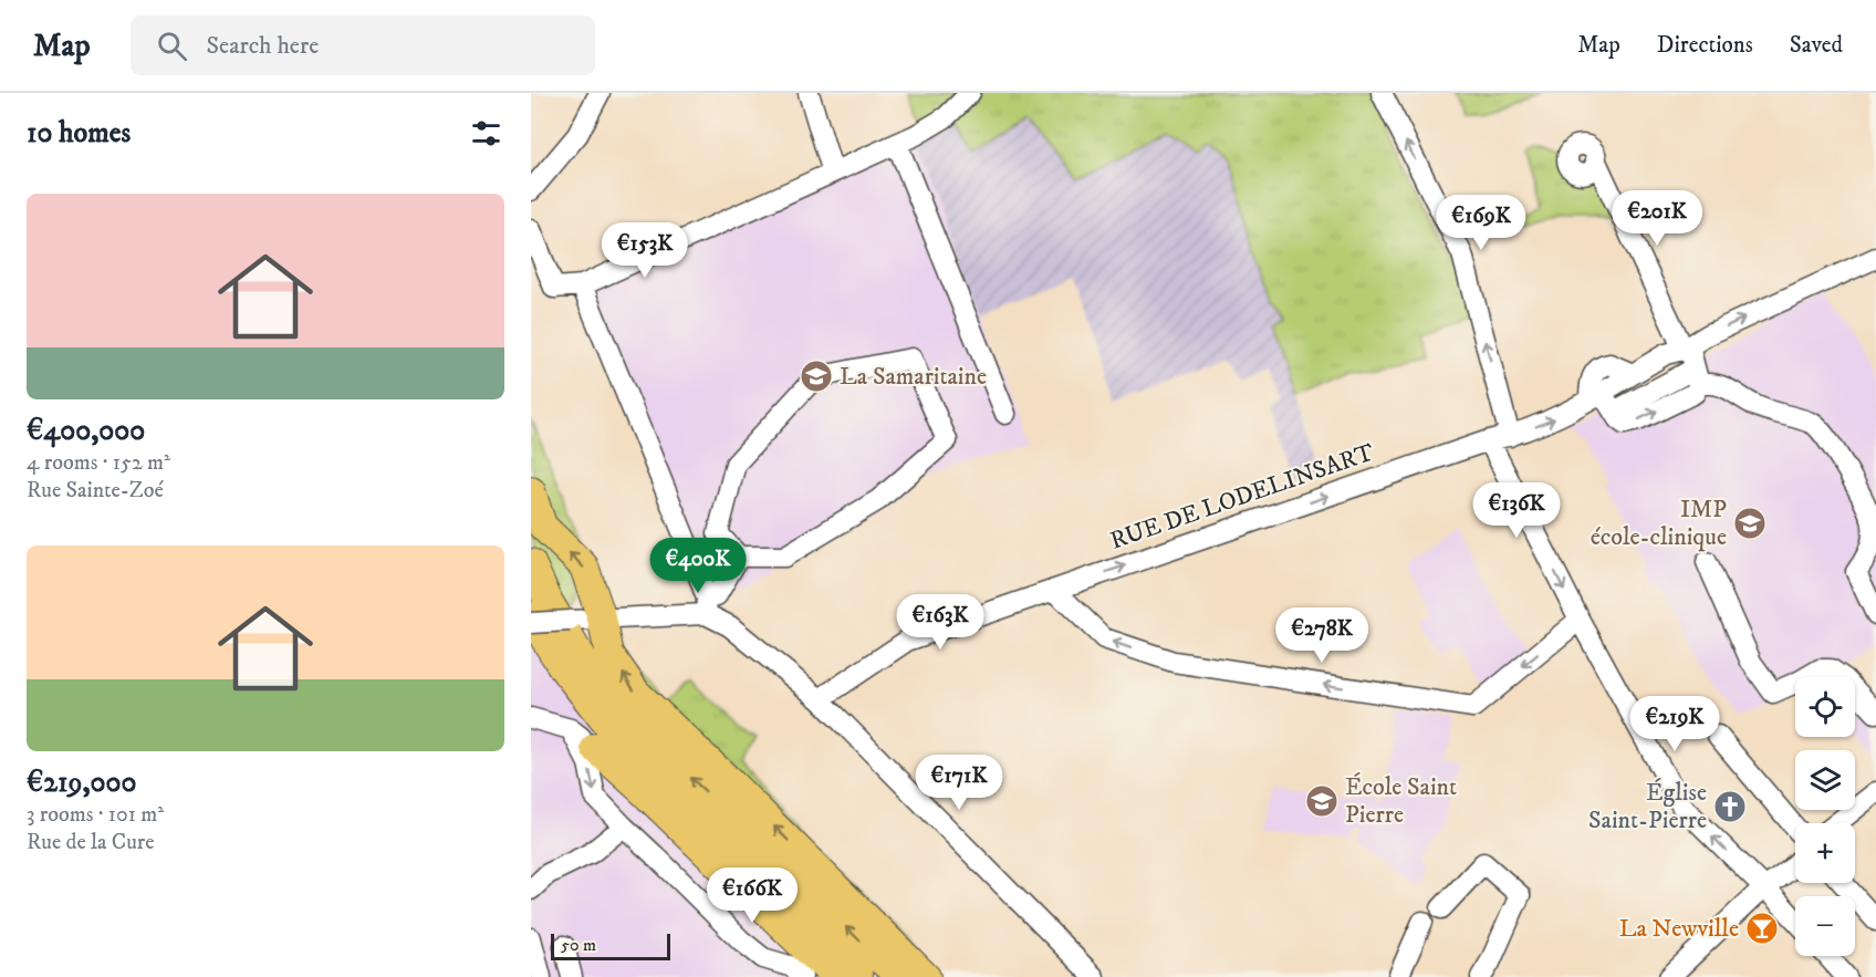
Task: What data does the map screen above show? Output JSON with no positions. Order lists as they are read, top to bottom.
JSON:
{
  "streets": {
    "street": ["RUE DE LODELINSART"]
  },
  "one_way": ["RUE DE LODELINSART"],
  "places": {
    "school or university": ["La Samaritaine", "IMP école-clinique", "École Saint Pierre"],
    "church": ["Église Saint-Pierre"],
    "bar": ["La Newville"]
  },
  "scale_bar": "50 m",
  "page": {
    "header": "Map",
    "search": "Search here",
    "nav": ["Map", "Directions", "Saved"],
    "heading": "10 homes",
    "list": [
      {
        "name": "€400,000",
        "note": "4 rooms · 152 m² · Rue Sainte-Zoé"
      },
      {
        "name": "€219,000",
        "note": "3 rooms · 101 m² · Rue de la Cure"
      }
    ],
    "price": [
      "€201K",
      "€169K",
      "€153K",
      "€136K",
      "€400K",
      "€163K",
      "€278K",
      "€219K",
      "€171K",
      "€166K"
    ],
    "map_buttons": ["+", "−"],
    "scale": "50 m"
  }
}
